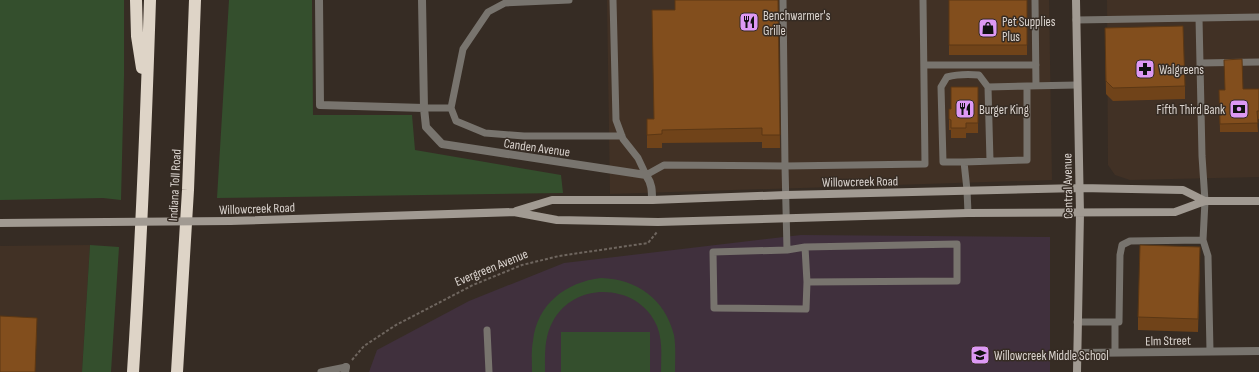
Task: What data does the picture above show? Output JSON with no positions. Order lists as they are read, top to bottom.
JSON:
{
  "streets": {
    "highway": ["Indiana Toll Road"],
    "main road": ["Willowcreek Road", "Central Avenue"],
    "street": ["Canden Avenue", "Elm Street"],
    "path": ["Evergreen Avenue"]
  },
  "crossings": [
    ["Willowcreek Road", "Central Avenue"],
    ["Willowcreek Road", "Evergreen Avenue"],
    ["Central Avenue", "Elm Street"]
  ],
  "places": {
    "restaurant": ["Benchwarmer's Grille", "Burger King"],
    "shop": ["Pet Supplies Plus"],
    "pharmacy": ["Walgreens"],
    "bank": ["Fifth Third Bank"],
    "school or university": ["Willowcreek Middle School"]
  }
}
